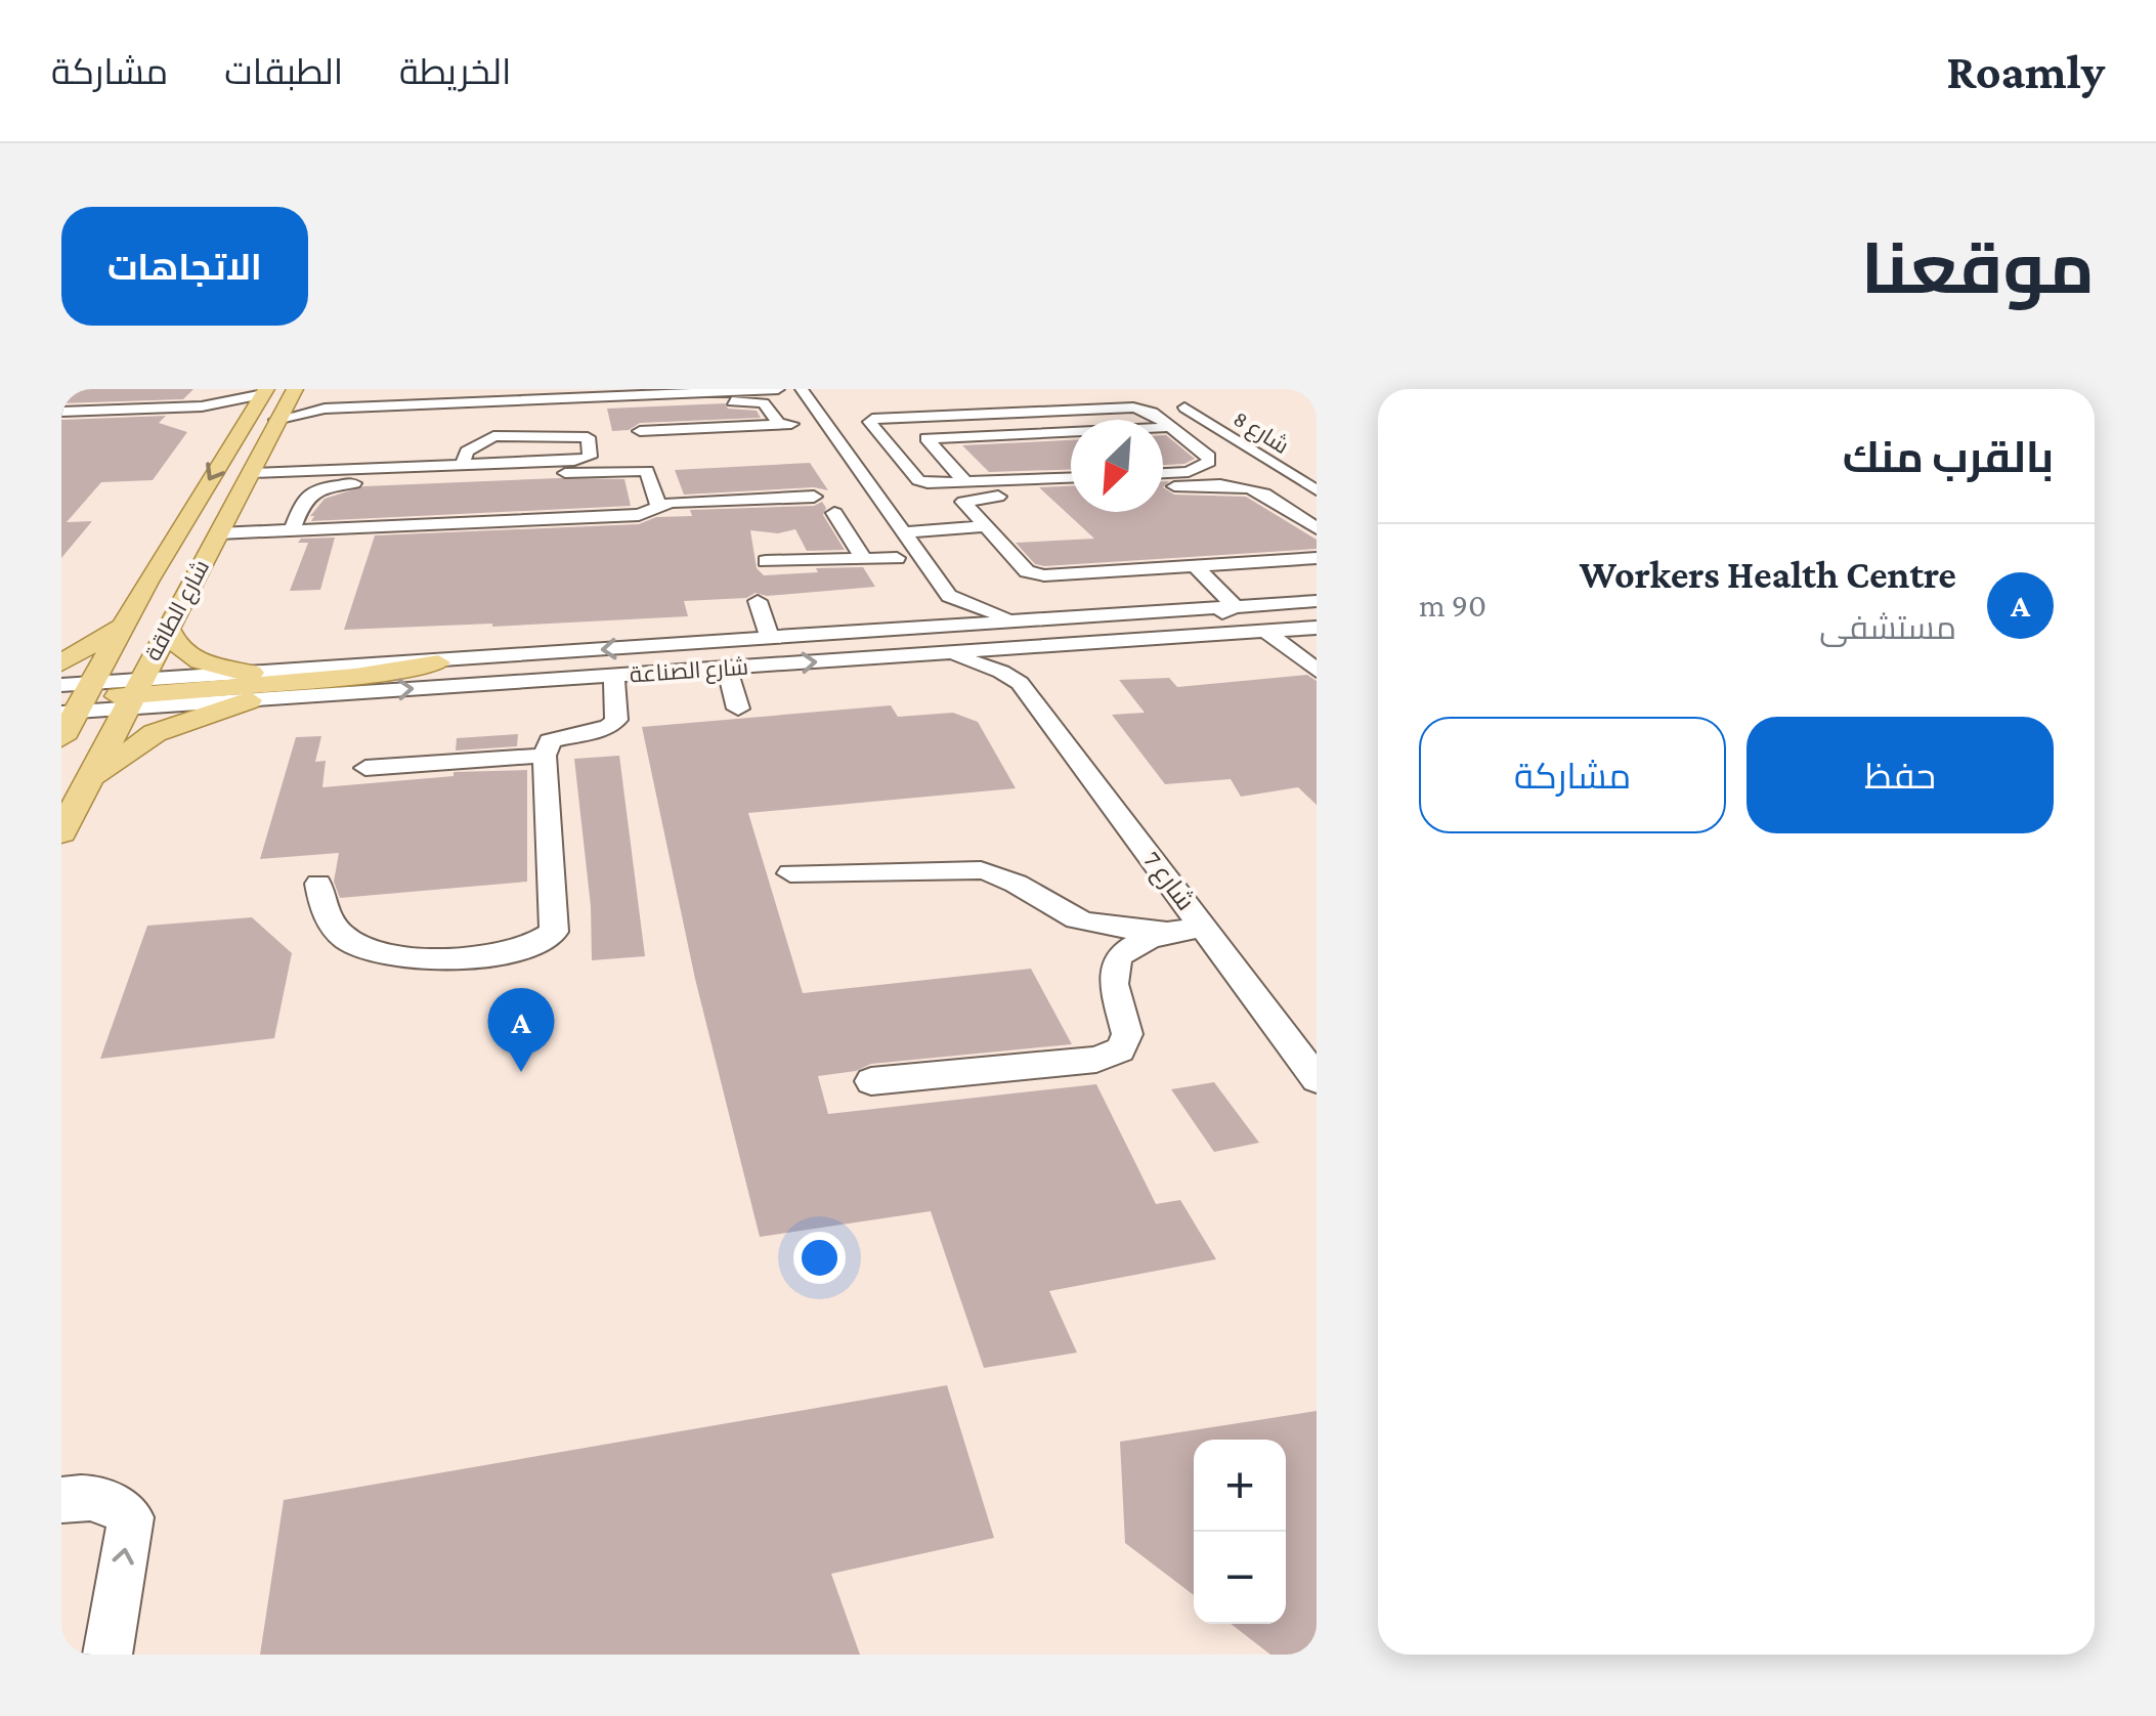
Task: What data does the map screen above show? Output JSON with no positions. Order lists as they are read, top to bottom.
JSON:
{
  "streets": {
    "main road": ["شارع الطاقة"],
    "street": ["شارع 8", "شارع الصناعة", "شارع 7"]
  },
  "crossings": [
    ["شارع الطاقة", "شارع الصناعة"],
    ["شارع الصناعة", "شارع 7"]
  ],
  "north": "bottom left",
  "page": {
    "header": "Roamly",
    "nav": ["الخريطة", "الطبقات", "مشاركة"],
    "title": "موقعنا",
    "buttons": [
      "الاتجاهات",
      ["حفظ", "مشاركة"]
    ],
    "heading": "بالقرب منك",
    "list": [
      {
        "mark": "A",
        "name": "Workers Health Centre",
        "note": "مستشفى",
        "value": "90 m"
      }
    ],
    "pins": "A",
    "map_buttons": ["+", "−"]
  }
}
